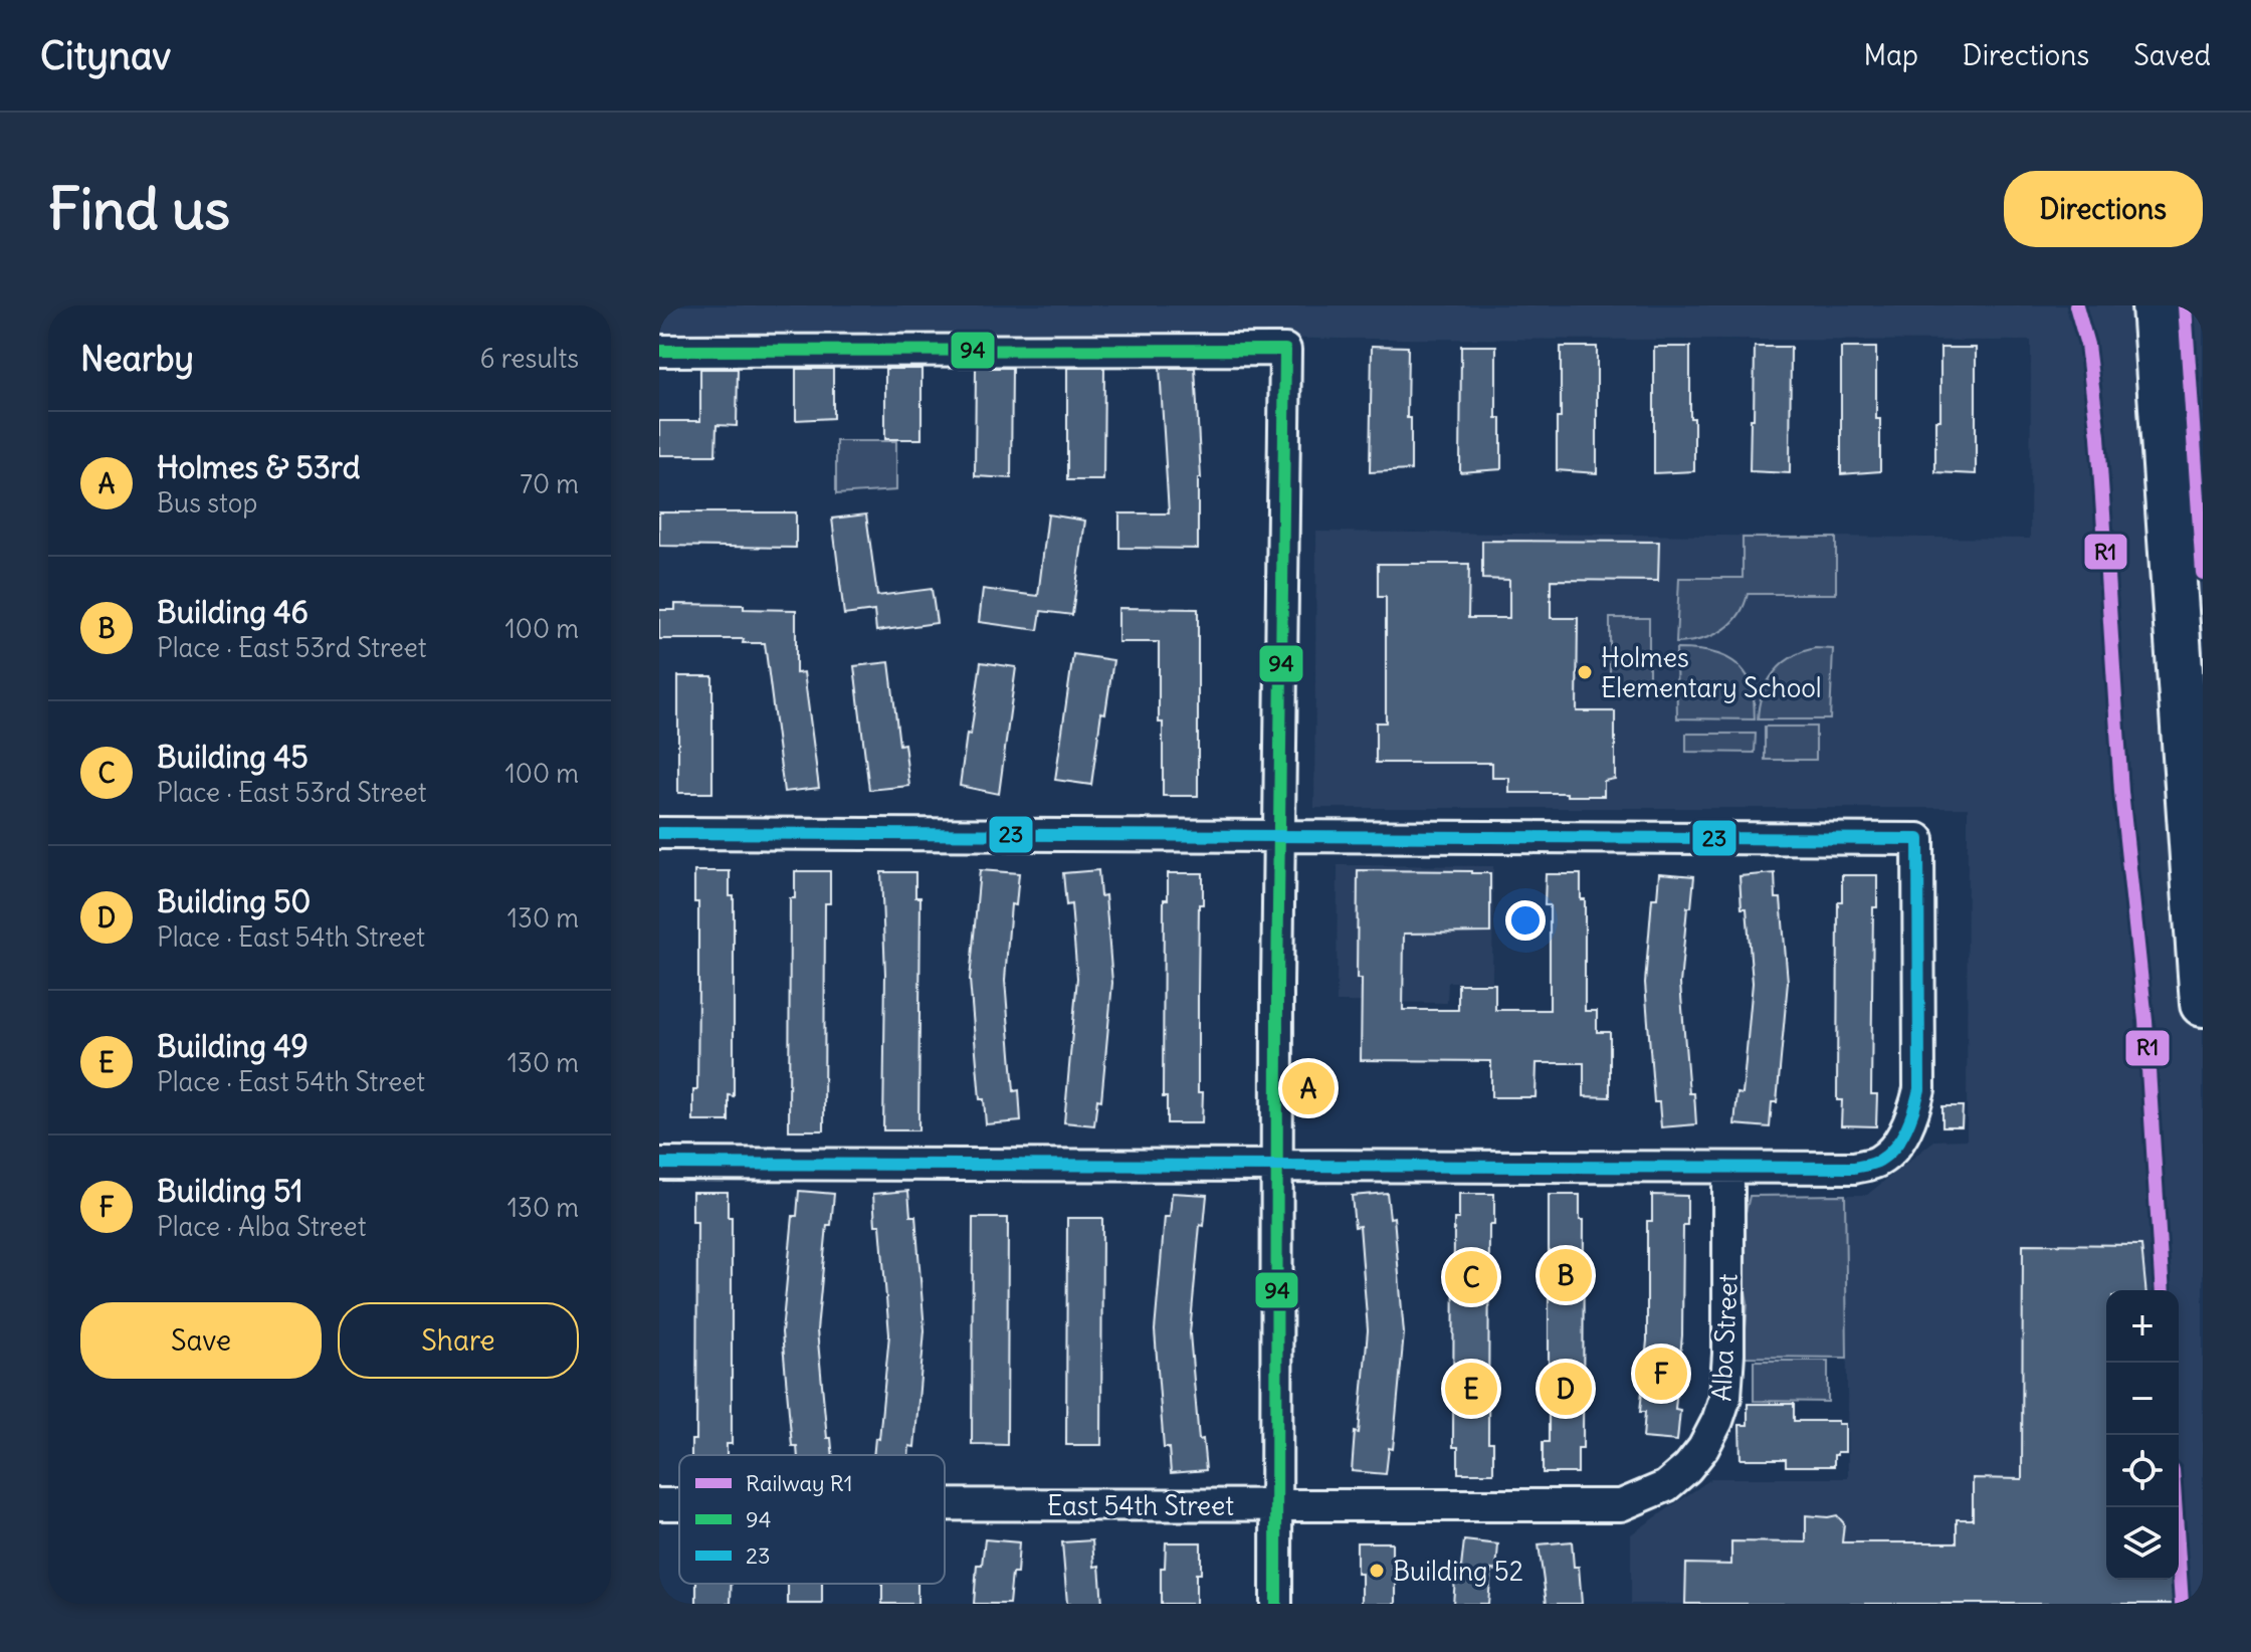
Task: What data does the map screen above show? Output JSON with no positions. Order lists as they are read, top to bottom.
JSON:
{
  "streets": {
    "street": ["Alba Street", "East 54th Street"]
  },
  "crossings": [
    ["Alba Street", "East 54th Street"]
  ],
  "places": ["Holmes Elementary School", "Building 52"],
  "lines": ["rail line R1", "transit line 94", "transit line 23"],
  "legend": ["Railway R1", "94", "23"],
  "page": {
    "header": "Citynav",
    "nav": ["Map", "Directions", "Saved"],
    "buttons": [
      "Directions",
      ["Save", "Share"]
    ],
    "title": "Find us",
    "heading": ["Nearby", "6 results"],
    "list": [
      {
        "mark": "A",
        "name": "Holmes & 53rd",
        "note": "Bus stop",
        "value": "70 m"
      },
      {
        "mark": "B",
        "name": "Building 46",
        "note": "Place · East 53rd Street",
        "value": "100 m"
      },
      {
        "mark": "C",
        "name": "Building 45",
        "note": "Place · East 53rd Street",
        "value": "100 m"
      },
      {
        "mark": "D",
        "name": "Building 50",
        "note": "Place · East 54th Street",
        "value": "130 m"
      },
      {
        "mark": "E",
        "name": "Building 49",
        "note": "Place · East 54th Street",
        "value": "130 m"
      },
      {
        "mark": "F",
        "name": "Building 51",
        "note": "Place · Alba Street",
        "value": "130 m"
      }
    ],
    "pins": [
      "A",
      "B",
      "C",
      "F",
      "D",
      "E"
    ],
    "map_buttons": ["+", "−"]
  }
}
